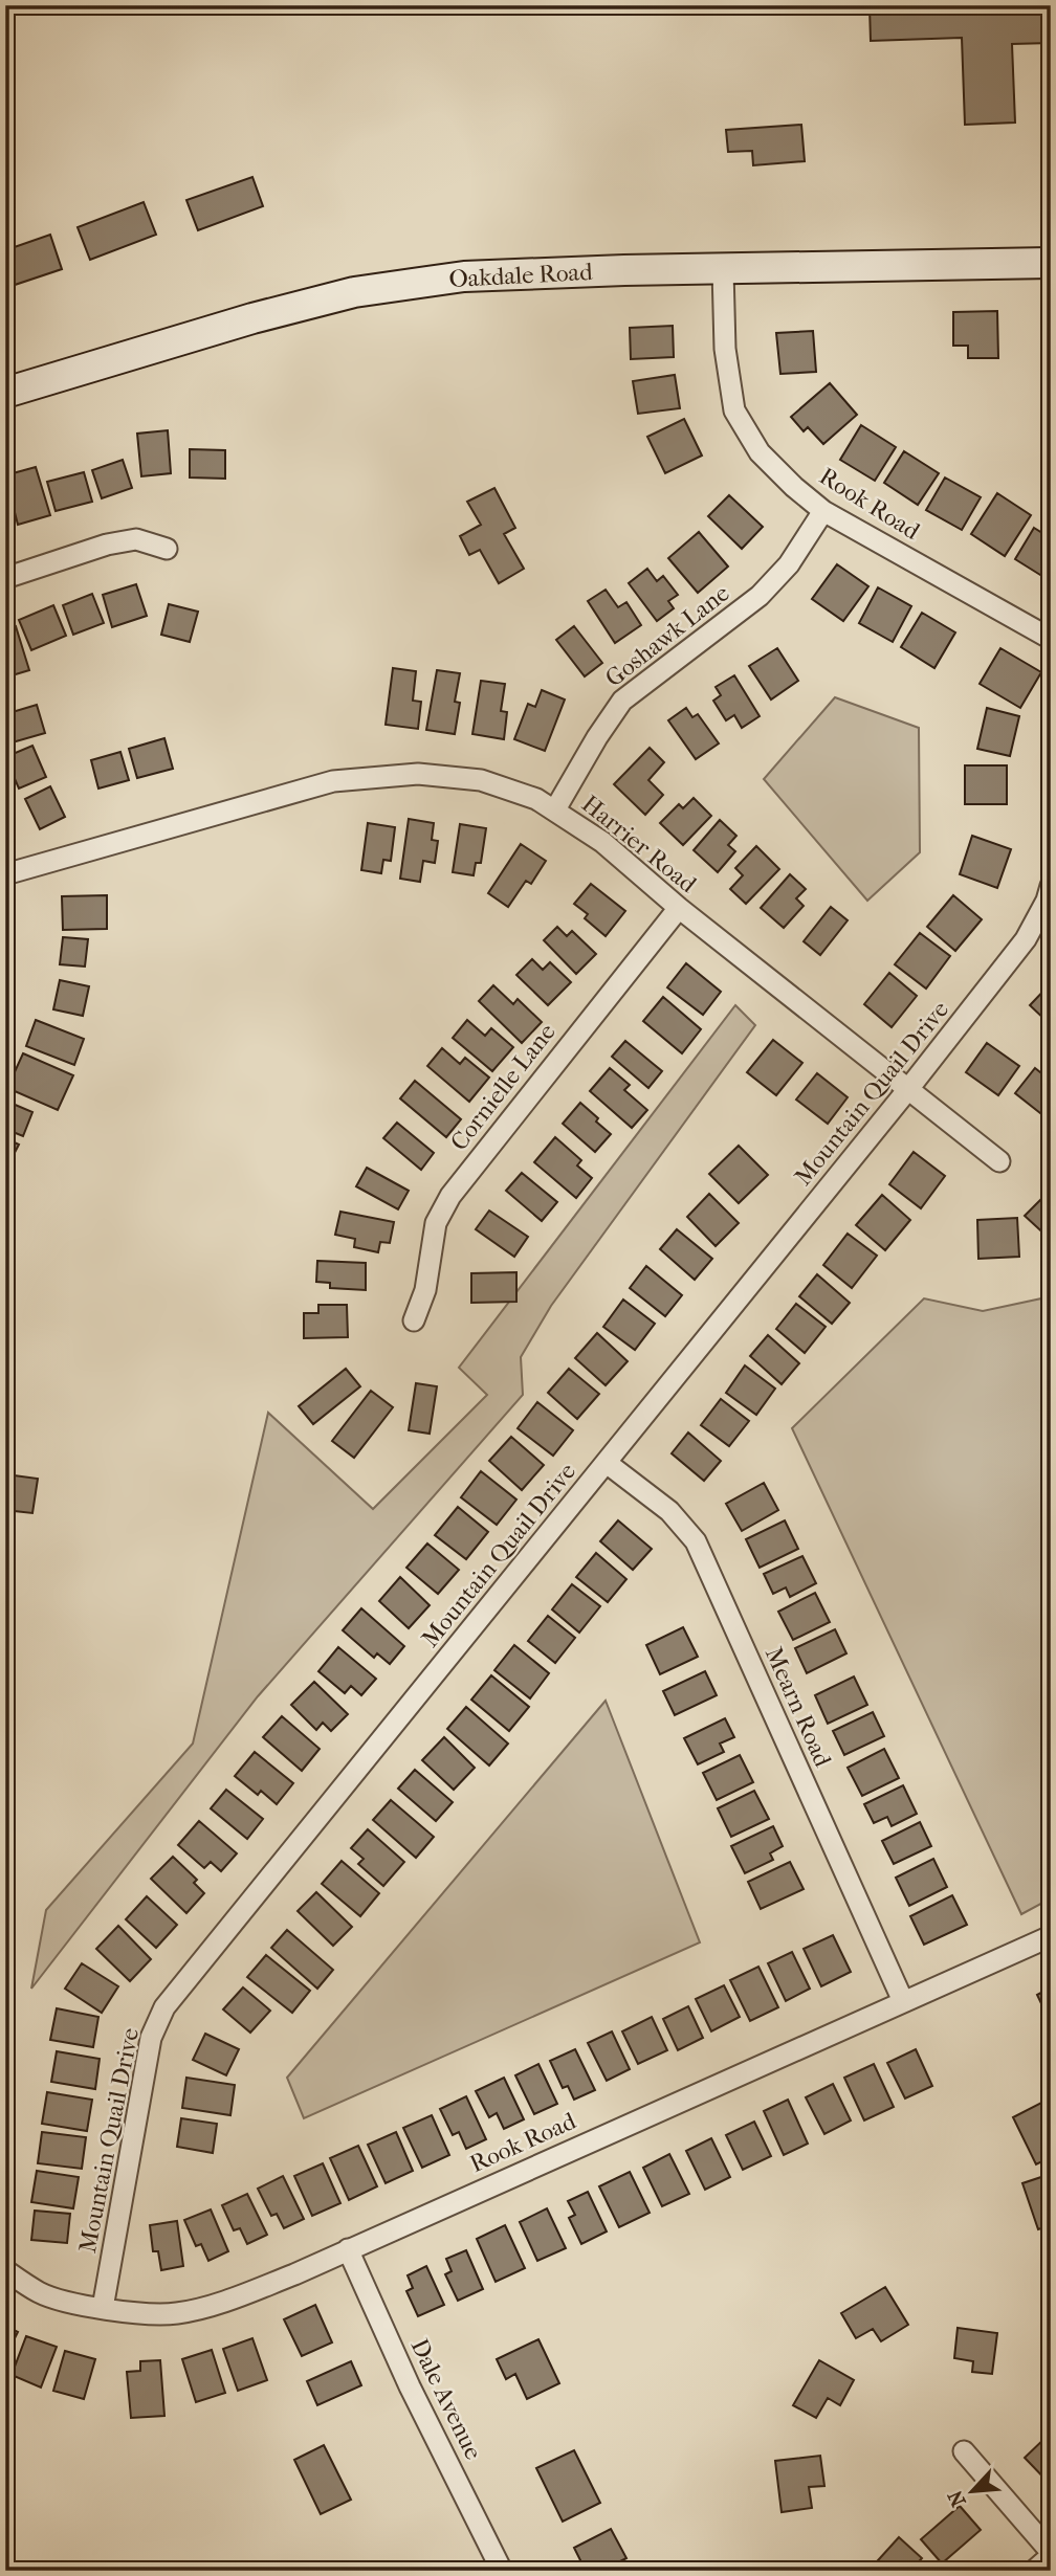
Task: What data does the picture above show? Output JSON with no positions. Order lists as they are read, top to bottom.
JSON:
{
  "streets": {
    "main road": ["Oakdale Road"],
    "street": [
      "Rook Road",
      "Goshawk Lane",
      "Harrier Road",
      "Cornielle Lane",
      "Mountain Quail Drive",
      "Mearn Road",
      "Dale Avenue"
    ]
  },
  "crossings": [
    ["Oakdale Road", "Rook Road"],
    ["Rook Road", "Goshawk Lane"],
    ["Rook Road", "Mountain Quail Drive"],
    ["Rook Road", "Mearn Road"],
    ["Rook Road", "Dale Avenue"],
    ["Goshawk Lane", "Harrier Road"],
    ["Harrier Road", "Cornielle Lane"],
    ["Harrier Road", "Mountain Quail Drive"],
    ["Mountain Quail Drive", "Mearn Road"]
  ],
  "north": "bottom left"
}
